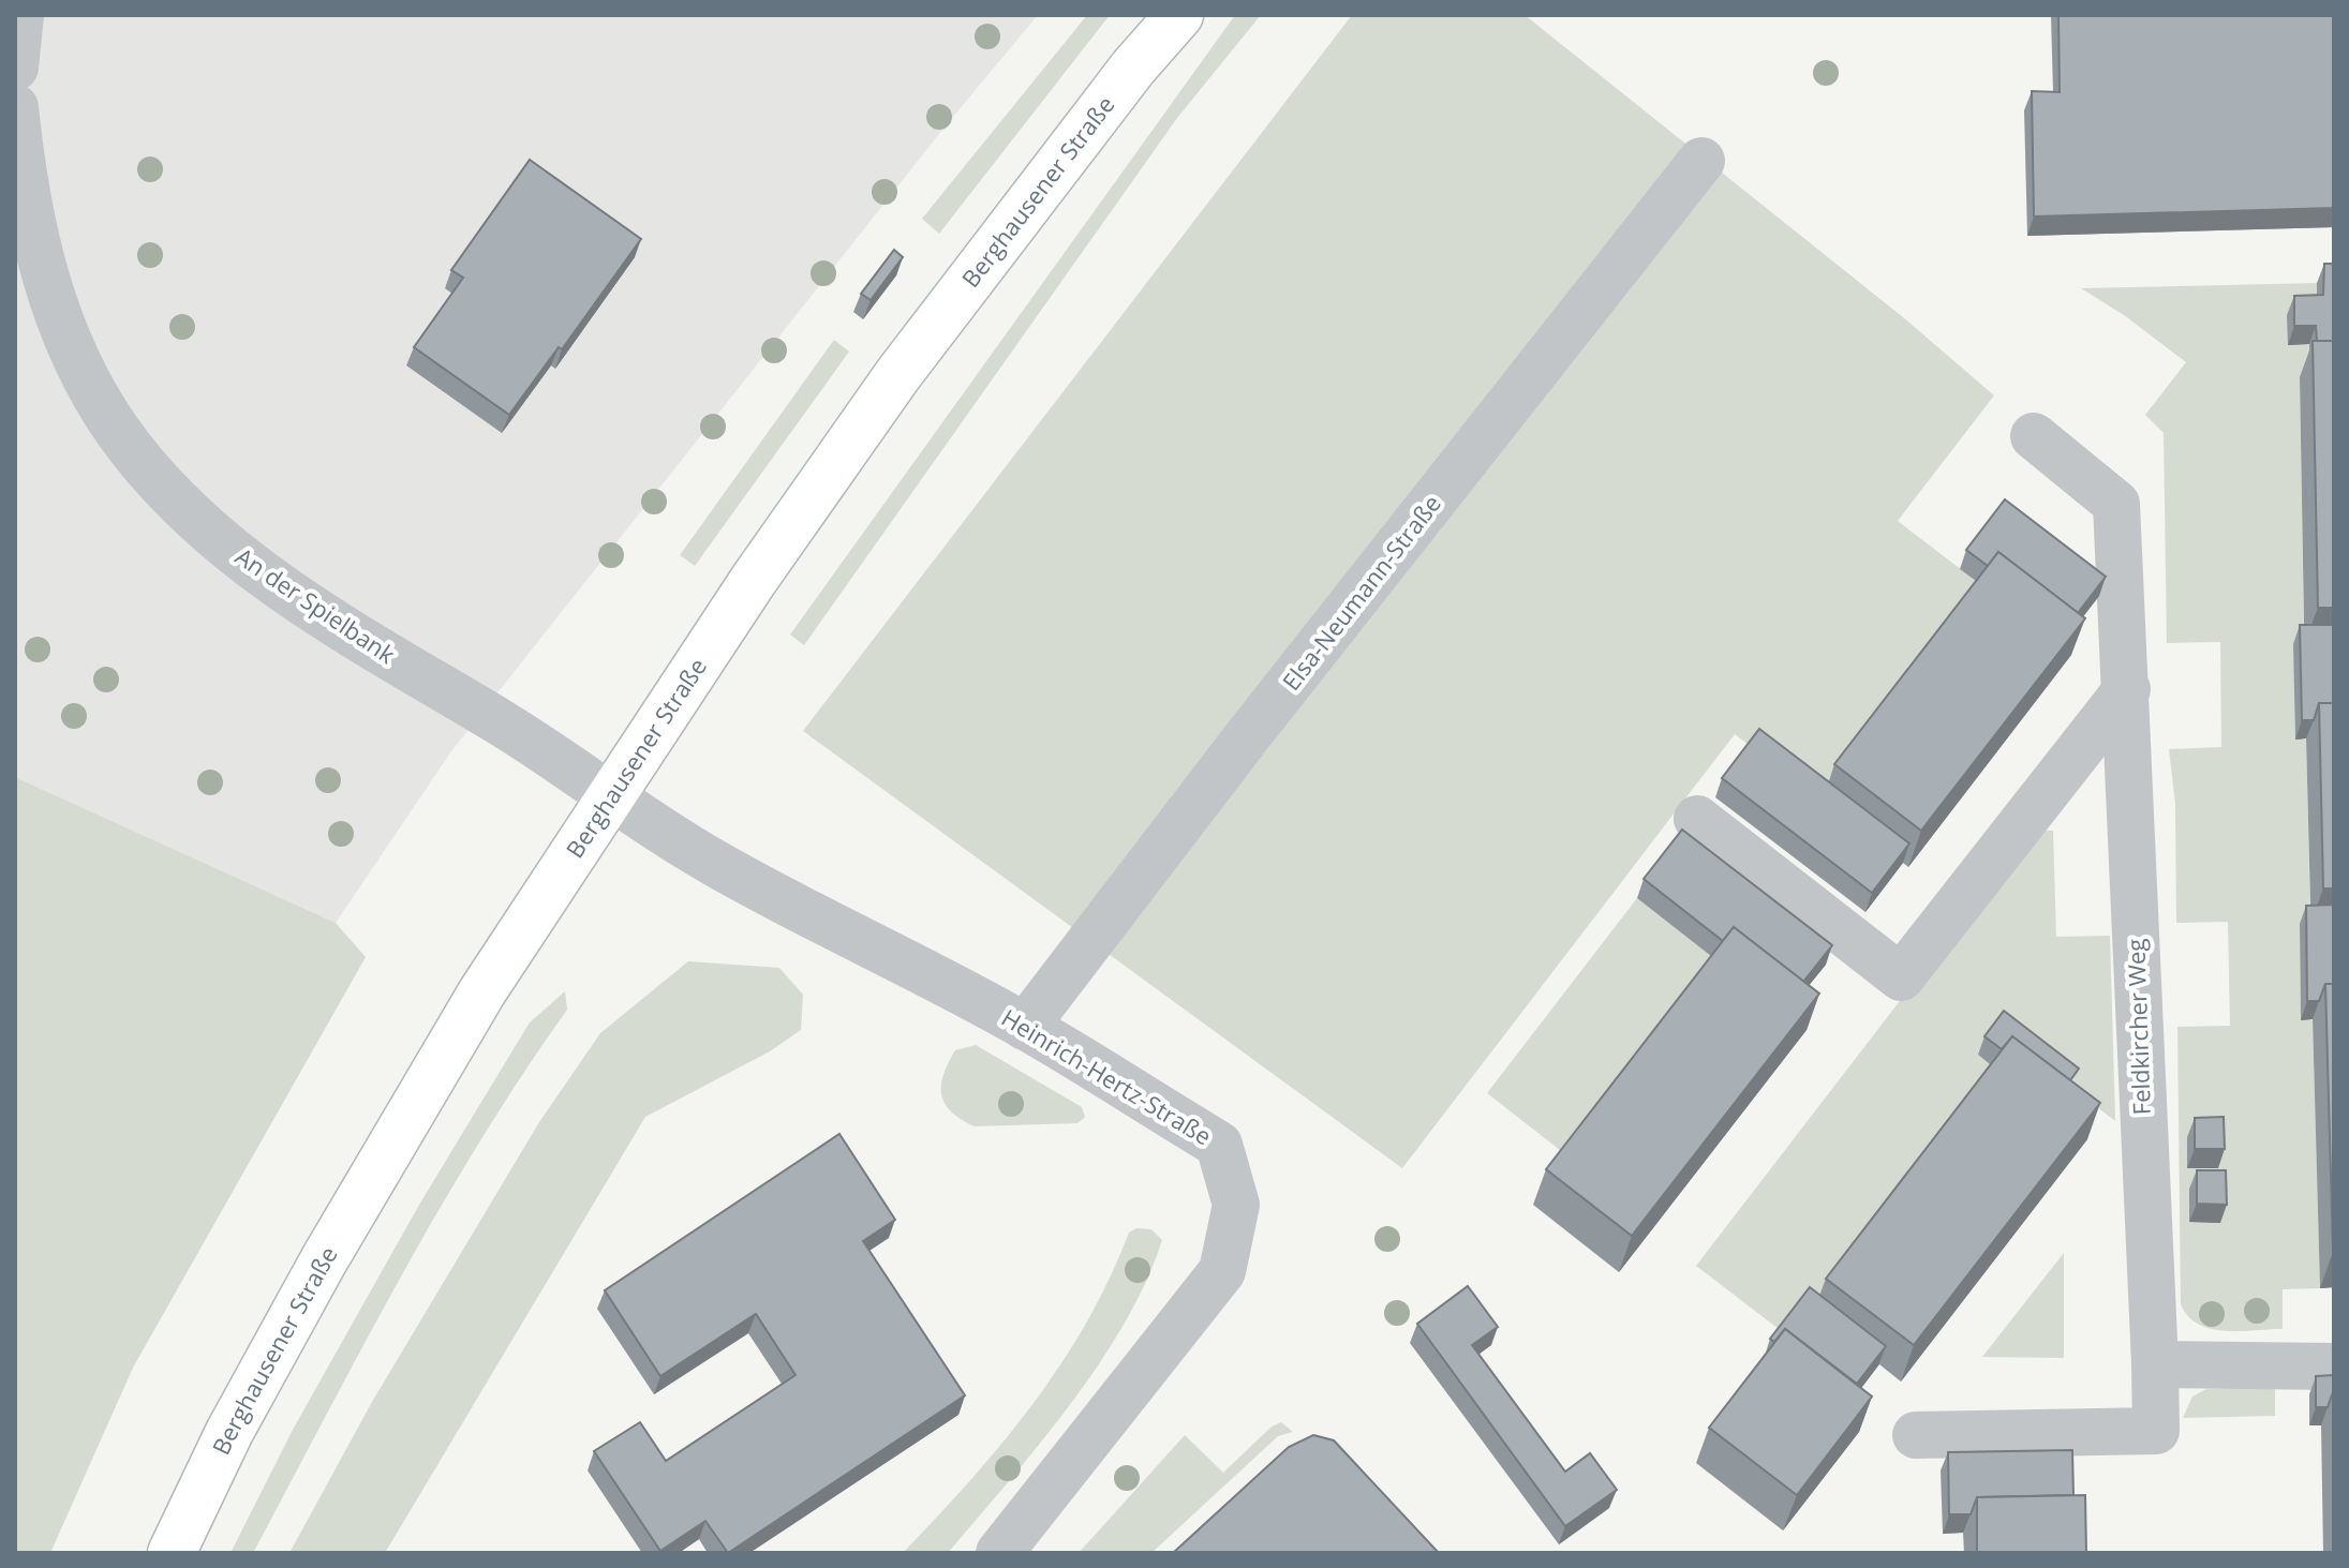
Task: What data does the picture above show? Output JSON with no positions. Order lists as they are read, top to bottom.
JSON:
{
  "streets": {
    "street": [
      "Berghausener Straße",
      "Elsa-Neumann-Straße",
      "An der Spielbank",
      "Feldkircher Weg",
      "Heinrich-Hertz-Straße"
    ]
  },
  "crossings": [
    ["Berghausener Straße", "An der Spielbank"],
    ["Berghausener Straße", "Heinrich-Hertz-Straße"],
    ["Elsa-Neumann-Straße", "Heinrich-Hertz-Straße"],
    ["An der Spielbank", "Heinrich-Hertz-Straße"]
  ]
}
